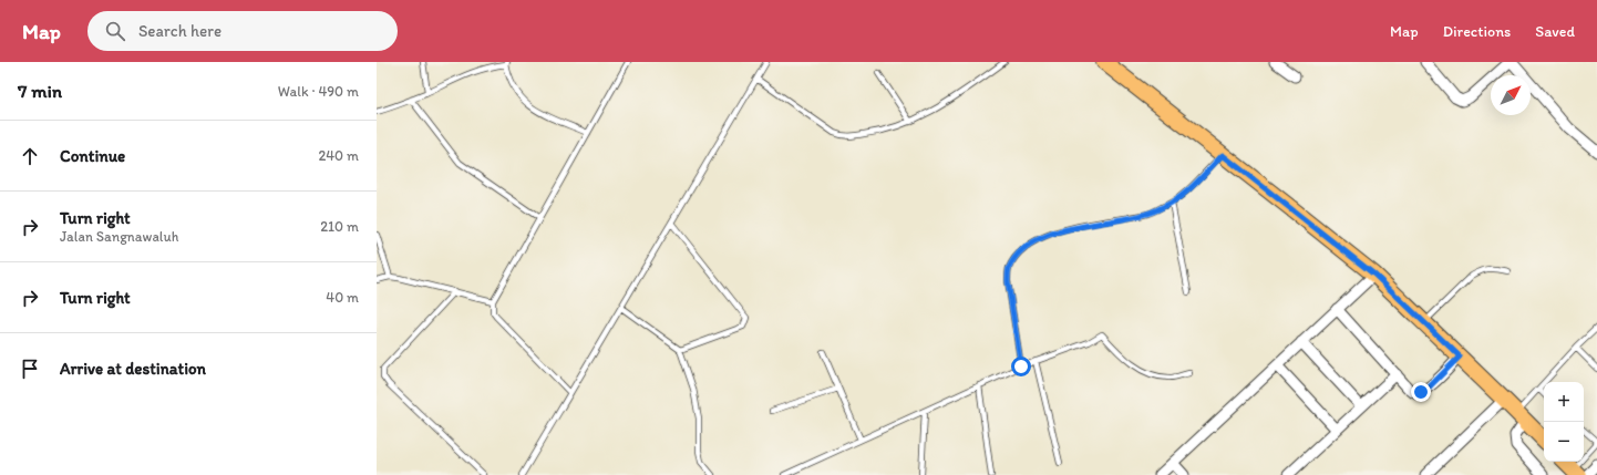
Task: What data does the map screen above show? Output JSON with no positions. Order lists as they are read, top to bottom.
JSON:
{
  "north": "top right",
  "page": {
    "header": "Map",
    "search": "Search here",
    "nav": ["Map", "Directions", "Saved"],
    "heading": ["7 min", "Walk · 490 m"],
    "list": [
      ["Continue", "240 m"],
      ["Turn right", "Jalan Sangnawaluh", "210 m"],
      ["Turn right", "40 m"],
      "Arrive at destination"
    ],
    "map_buttons": ["+", "−"]
  }
}
